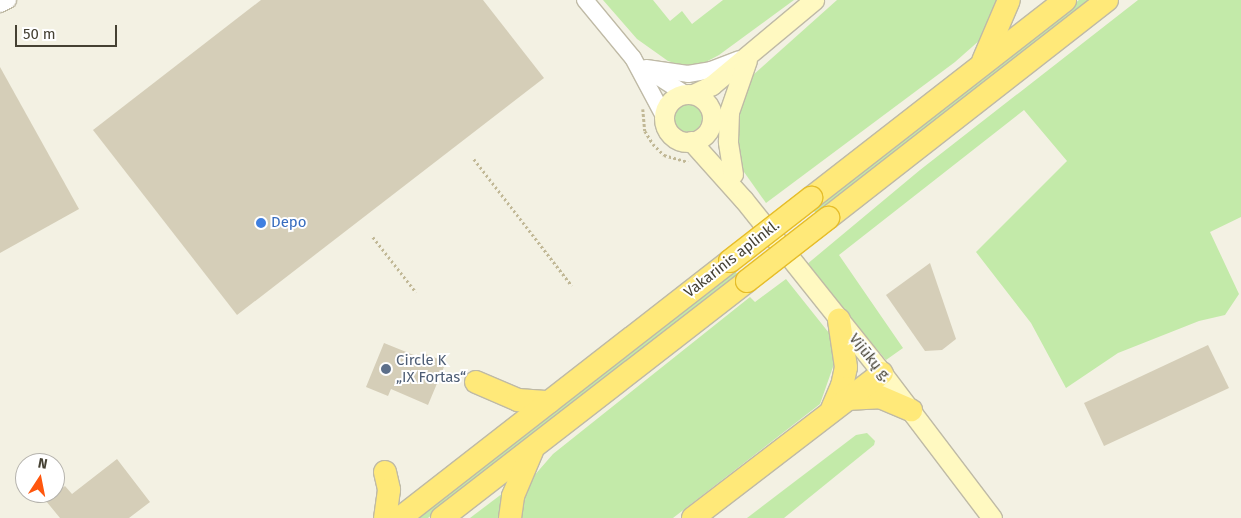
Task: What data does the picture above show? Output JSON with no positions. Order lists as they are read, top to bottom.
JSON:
{
  "streets": {
    "highway": ["Vakarinis aplinkl."],
    "main road": ["Vijūkų g."]
  },
  "places": ["Depo", "Circle K „IX Fortas“"],
  "scale_bar": "50 m",
  "north": "top"
}
